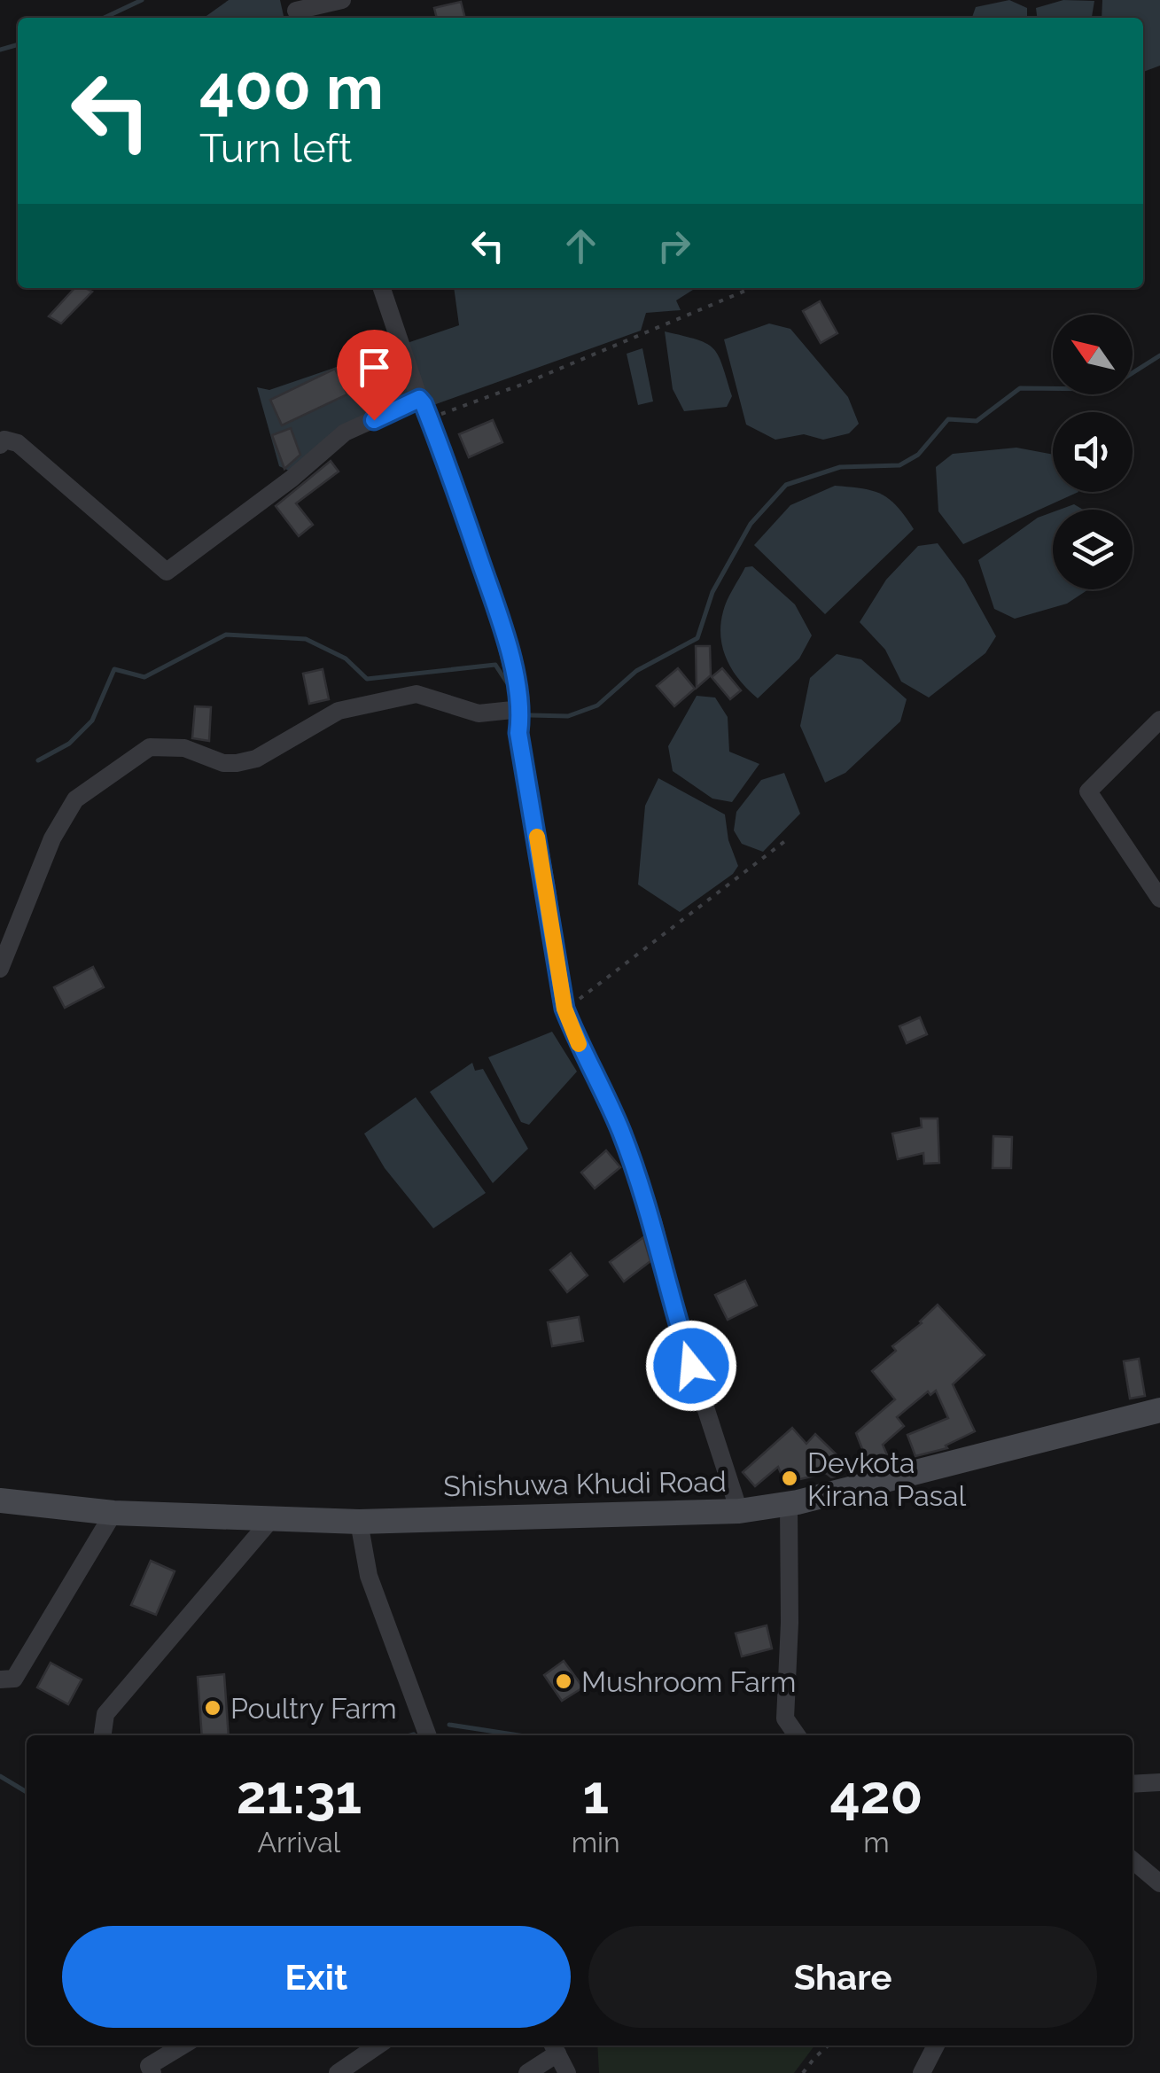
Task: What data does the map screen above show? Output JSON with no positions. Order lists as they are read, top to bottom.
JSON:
{
  "streets": {
    "main road": ["Shishuwa Khudi Road"]
  },
  "places": ["Devkota Kirana Pasal", "Mushroom Farm", "Poultry Farm"],
  "north": "top left",
  "page": {
    "turn": ["400 m", "Turn left"],
    "eta": [
      "21:31",
      "Arrival",
      "1",
      "min",
      "420",
      "m"
    ],
    "buttons": ["Exit", "Share"]
  }
}
